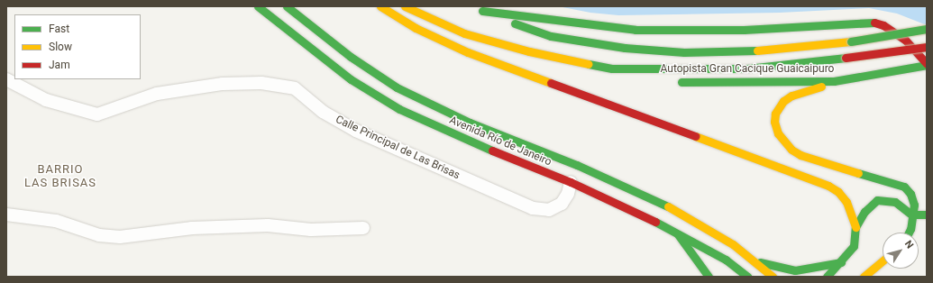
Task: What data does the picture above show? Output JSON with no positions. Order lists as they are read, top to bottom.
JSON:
{
  "streets": {
    "main road": ["Autopista Gran Cacique Guaicaipuro", "Avenida Río de Janeiro"],
    "street": ["Calle Principal de Las Brisas"]
  },
  "crossings": [
    ["Avenida Río de Janeiro", "Calle Principal de Las Brisas"]
  ],
  "districts": ["BARRIO LAS BRISAS"],
  "legend": ["Fast", "Slow", "Jam"],
  "north": "top right"
}
